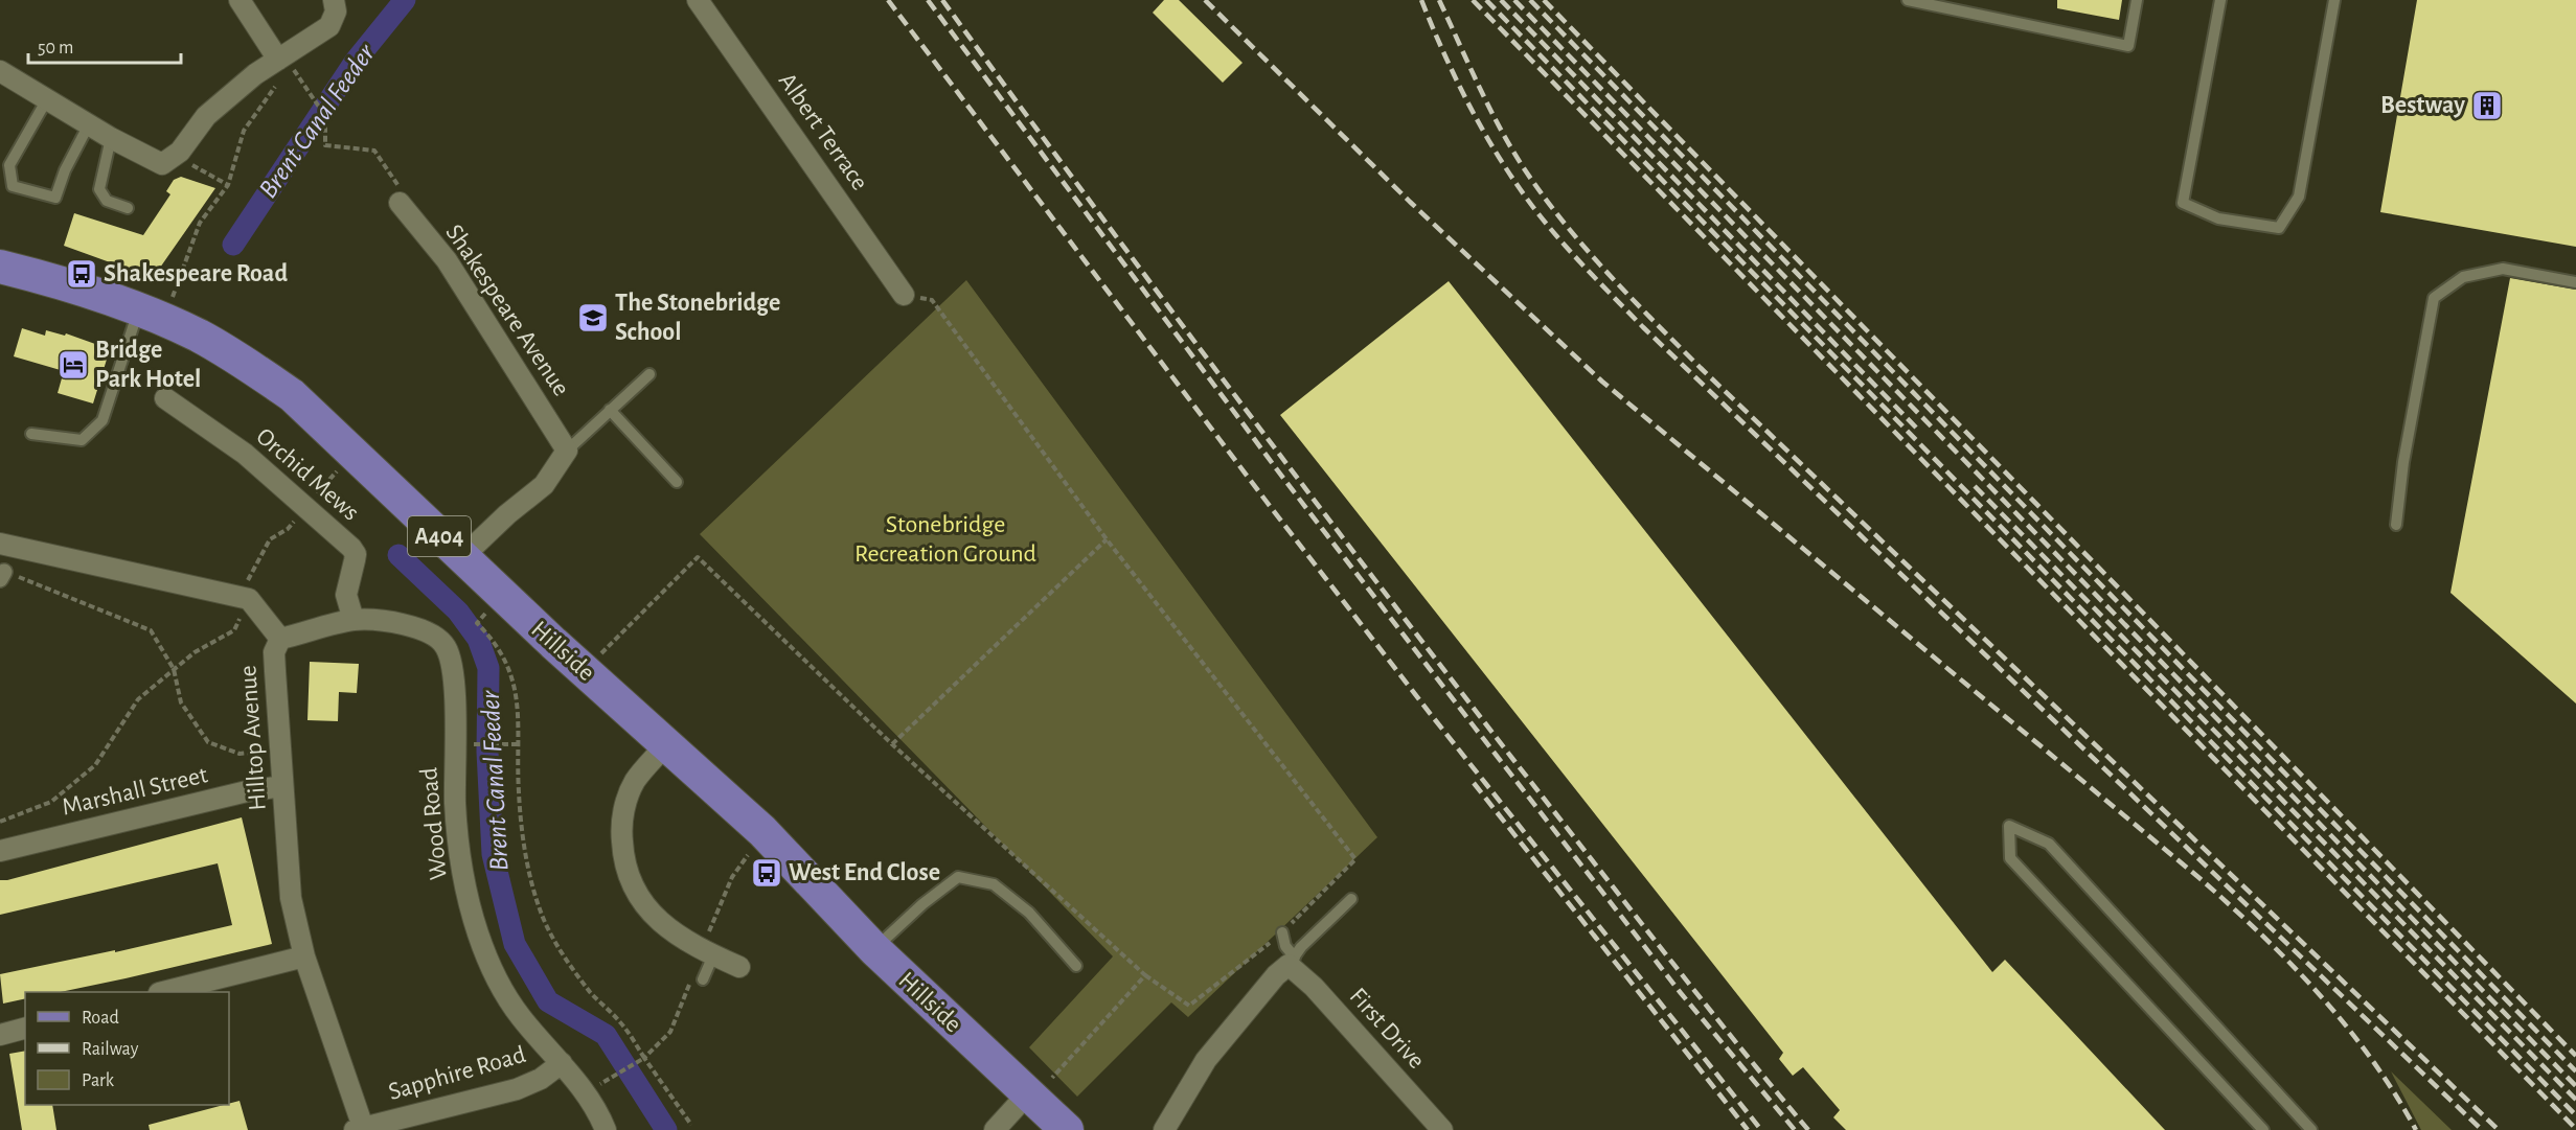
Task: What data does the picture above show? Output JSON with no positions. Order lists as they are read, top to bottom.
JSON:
{
  "streets": {
    "main road": ["A404", "Hillside"],
    "street": [
      "Albert Terrace",
      "Shakespeare Avenue",
      "Orchid Mews",
      "Hilltop Avenue",
      "Marshall Street",
      "Wood Road",
      "First Drive",
      "Sapphire Road"
    ]
  },
  "crossings": [
    ["Orchid Mews", "Wood Road"],
    ["Hilltop Avenue", "Marshall Street"],
    ["Hilltop Avenue", "Wood Road"],
    ["Hilltop Avenue", "Sapphire Road"],
    ["Wood Road", "Sapphire Road"]
  ],
  "water": ["Brent Canal Feeder"],
  "parks": ["Stonebridge Recreation Ground"],
  "places": {
    "building": ["Bestway"],
    "bus stop": ["Shakespeare Road", "West End Close"],
    "school or university": ["The Stonebridge School"],
    "hotel": ["Bridge Park Hotel"]
  },
  "legend": ["Road", "Railway", "Park"],
  "scale_bar": "50 m"
}
